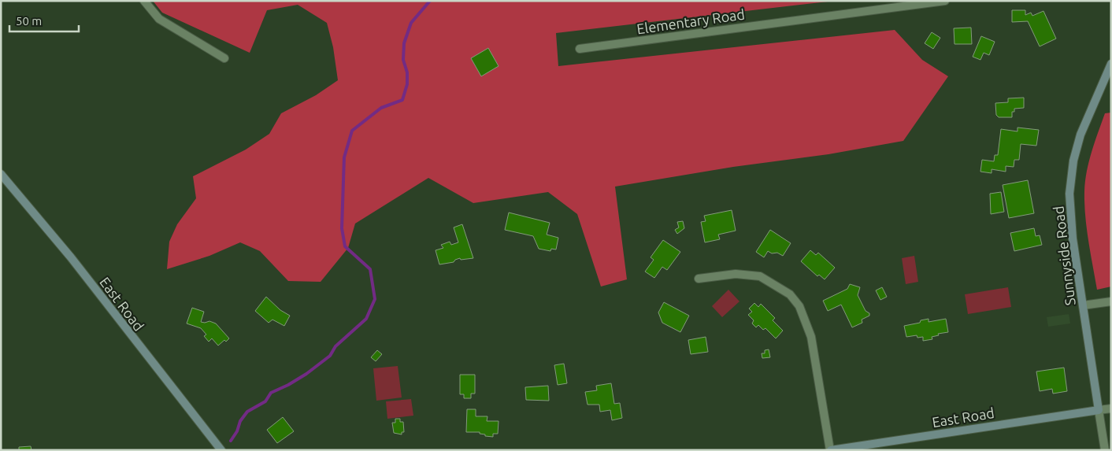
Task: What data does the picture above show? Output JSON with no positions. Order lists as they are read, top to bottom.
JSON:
{
  "streets": {
    "main road": ["Sunnyside Road", "East Road"],
    "street": ["Elementary Road"]
  },
  "crossings": [
    ["Sunnyside Road", "East Road"]
  ],
  "scale_bar": "50 m"
}
